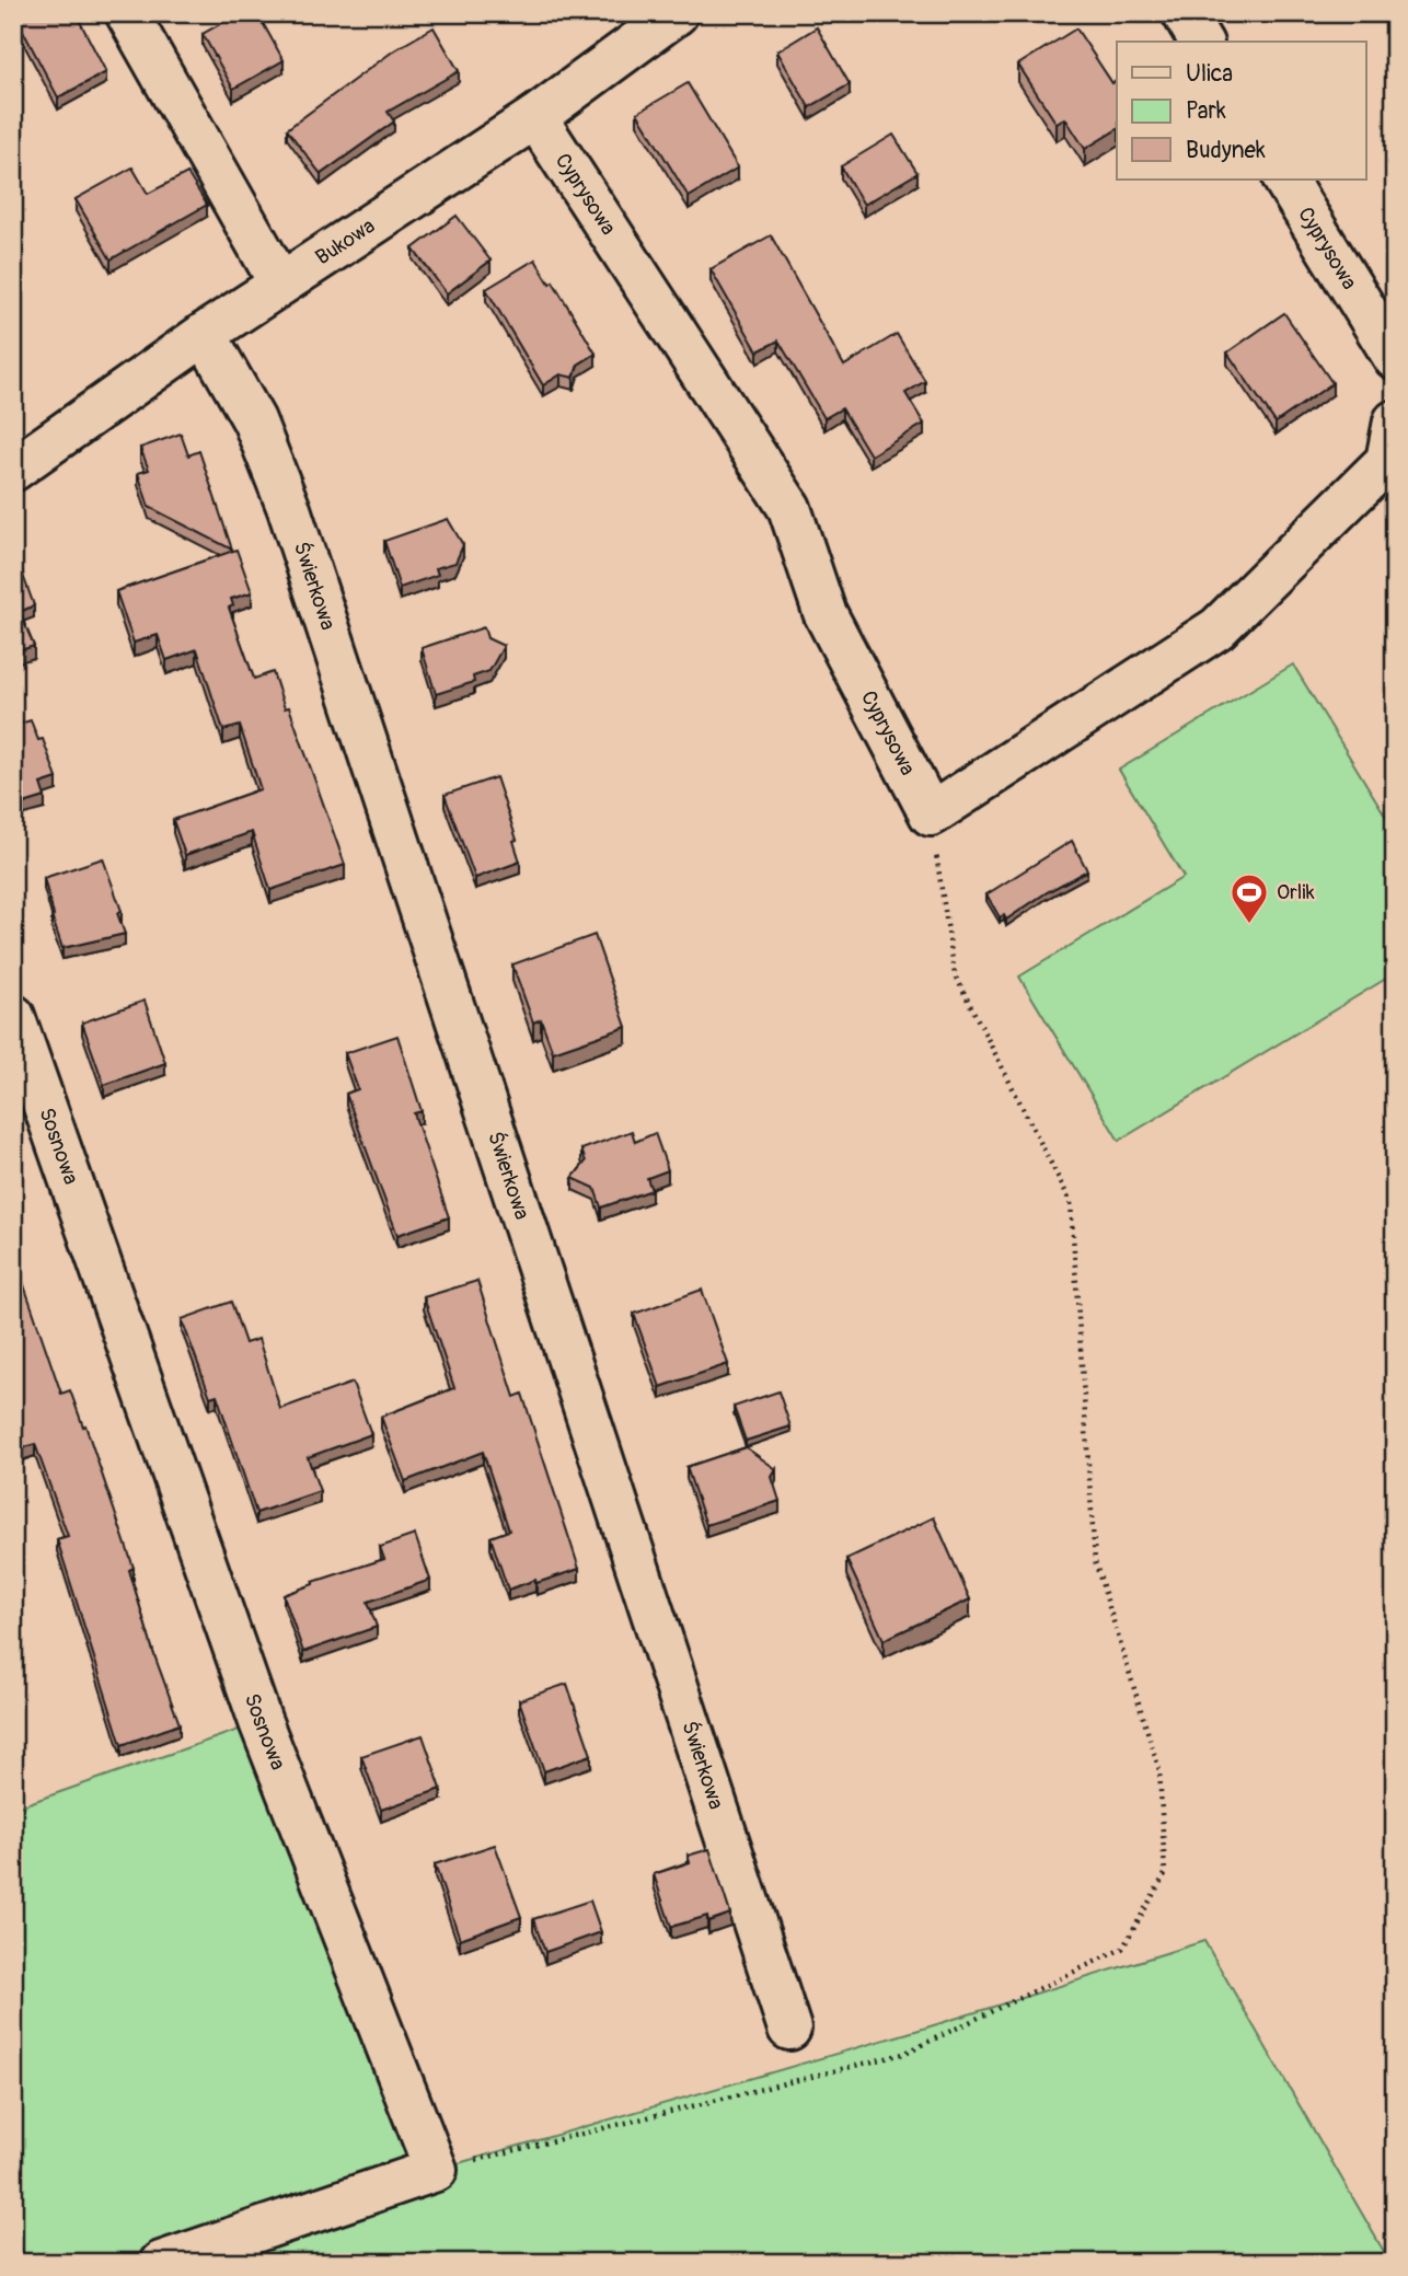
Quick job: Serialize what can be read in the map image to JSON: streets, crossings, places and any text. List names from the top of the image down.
{
  "streets": {
    "street": [
      "Cyprysowa",
      "Bukowa",
      "Świerkowa",
      "Sosnowa"
    ]
  },
  "crossings": [
    ["Cyprysowa", "Bukowa"],
    ["Bukowa", "Świerkowa"]
  ],
  "places": {
    "sports": ["Orlik"]
  },
  "legend": ["Ulica", "Park", "Budynek"]
}
